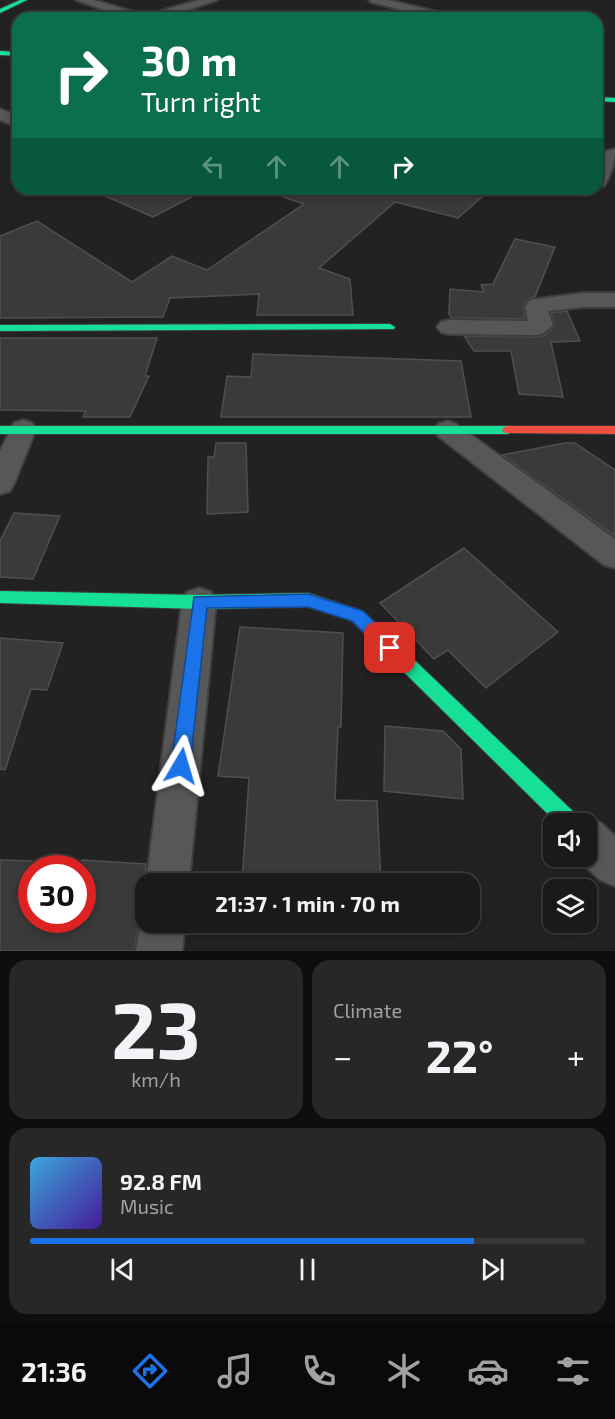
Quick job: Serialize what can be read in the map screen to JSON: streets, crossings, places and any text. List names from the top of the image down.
{
  "page": {
    "turn": ["30 m", "Turn right"],
    "limit": "30",
    "trip": "21:37 · 1 min · 70 m",
    "tile": [
      ["23", "km/h"],
      "Climate"
    ],
    "heat": ["−", "22°", "+"],
    "song": ["92.8 FM", "Music"],
    "tabs": "21:36"
  }
}
